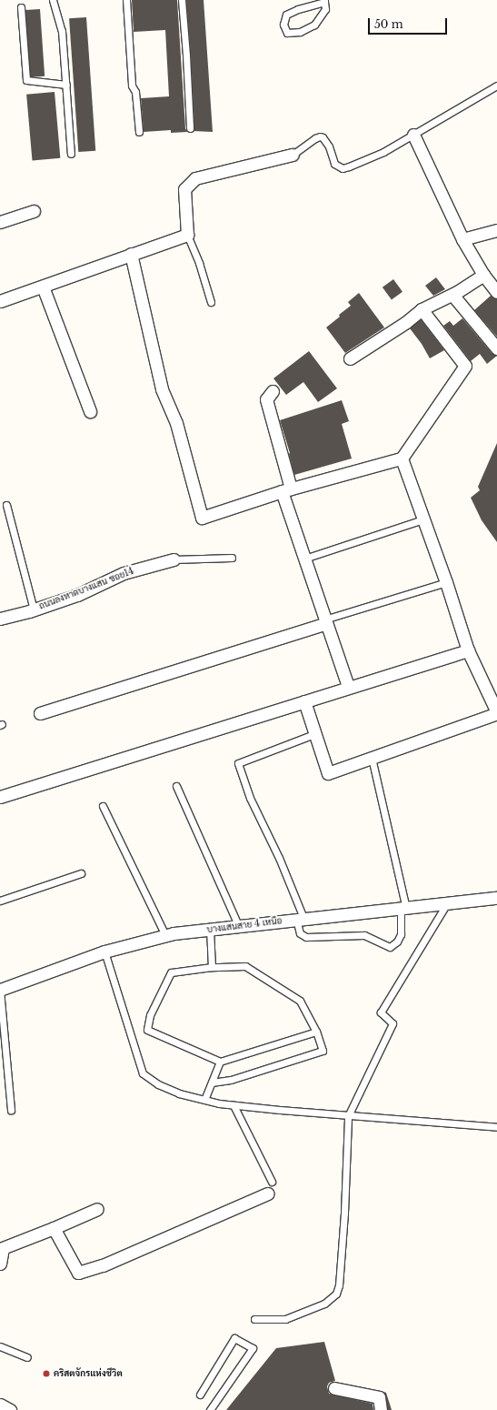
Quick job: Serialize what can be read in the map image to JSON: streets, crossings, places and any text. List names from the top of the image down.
{
  "streets": {
    "street": ["ถนนลงหาดบางแสน ซอย14", "บางแสนสาย 4 เหนือ"]
  },
  "places": ["คริสตจักรแห่งชีวิต"],
  "scale_bar": "50 m"
}
